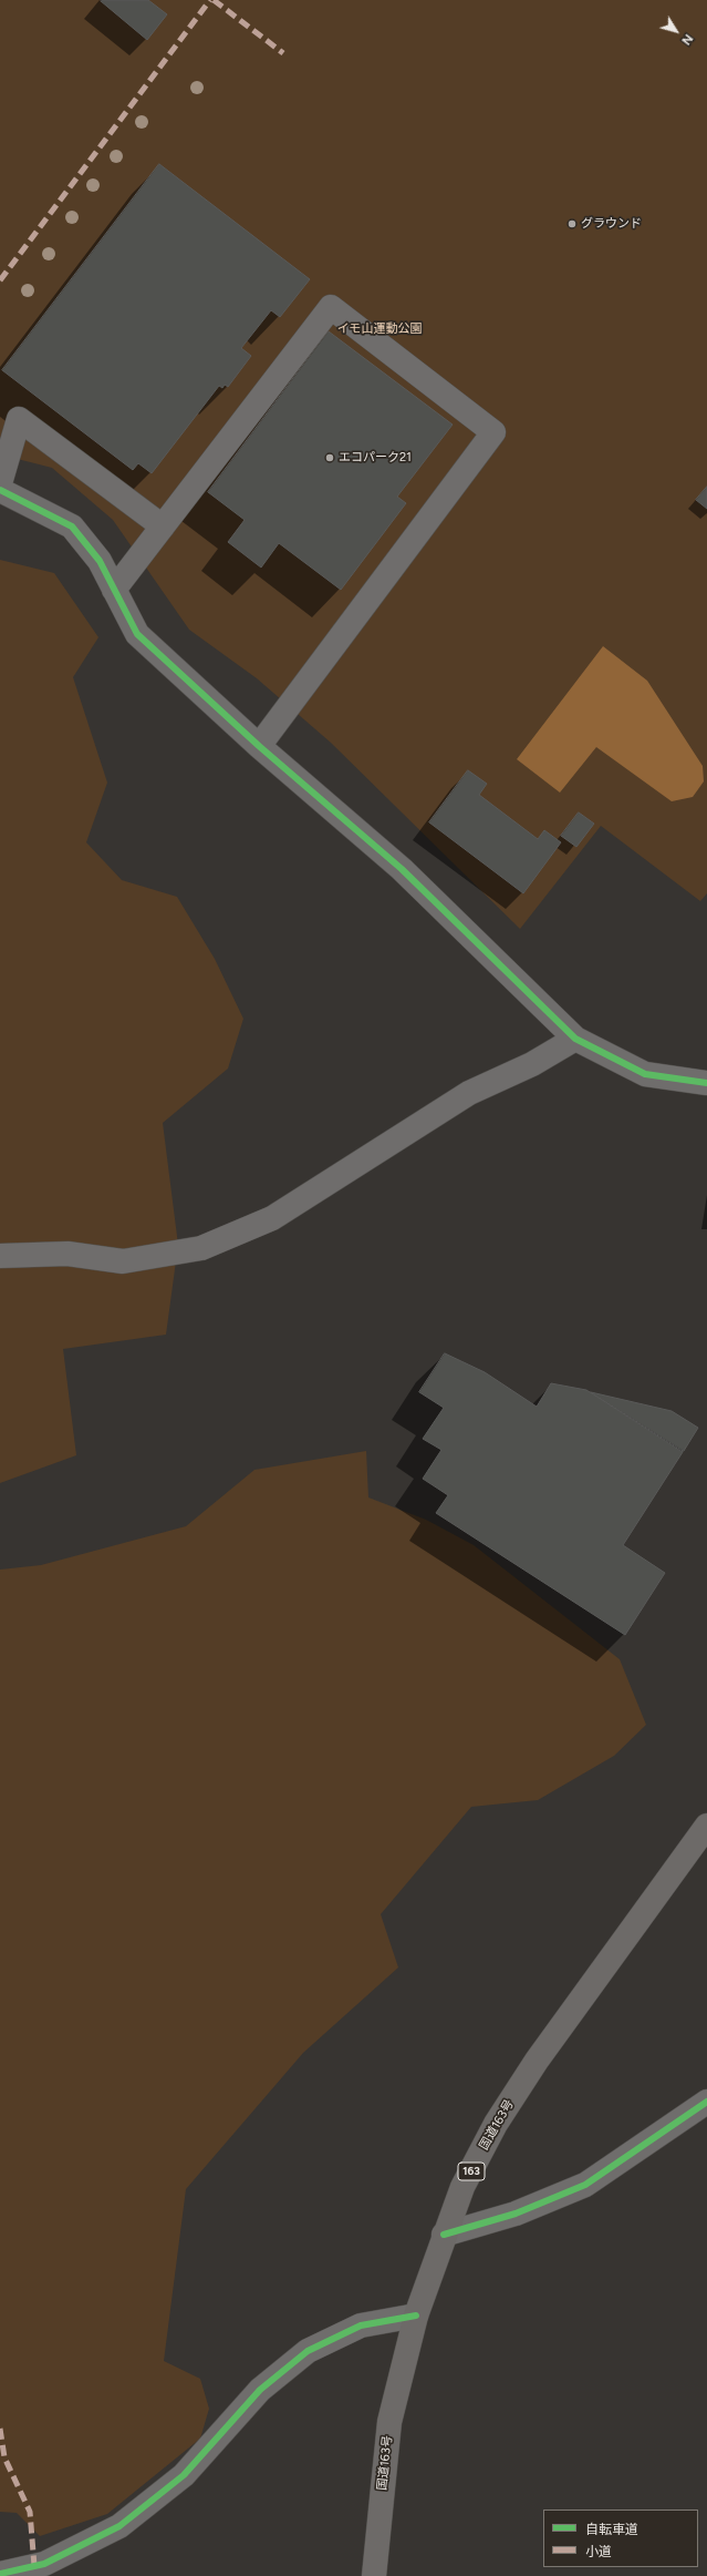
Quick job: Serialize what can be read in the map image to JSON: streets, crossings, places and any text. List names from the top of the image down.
{
  "streets": {
    "highway": ["国道163号", "163"]
  },
  "parks": ["イモ山運動公園"],
  "places": ["グラウンド", "エコパーク21"],
  "legend": ["自転車道", "小道"],
  "north": "bottom right"
}
